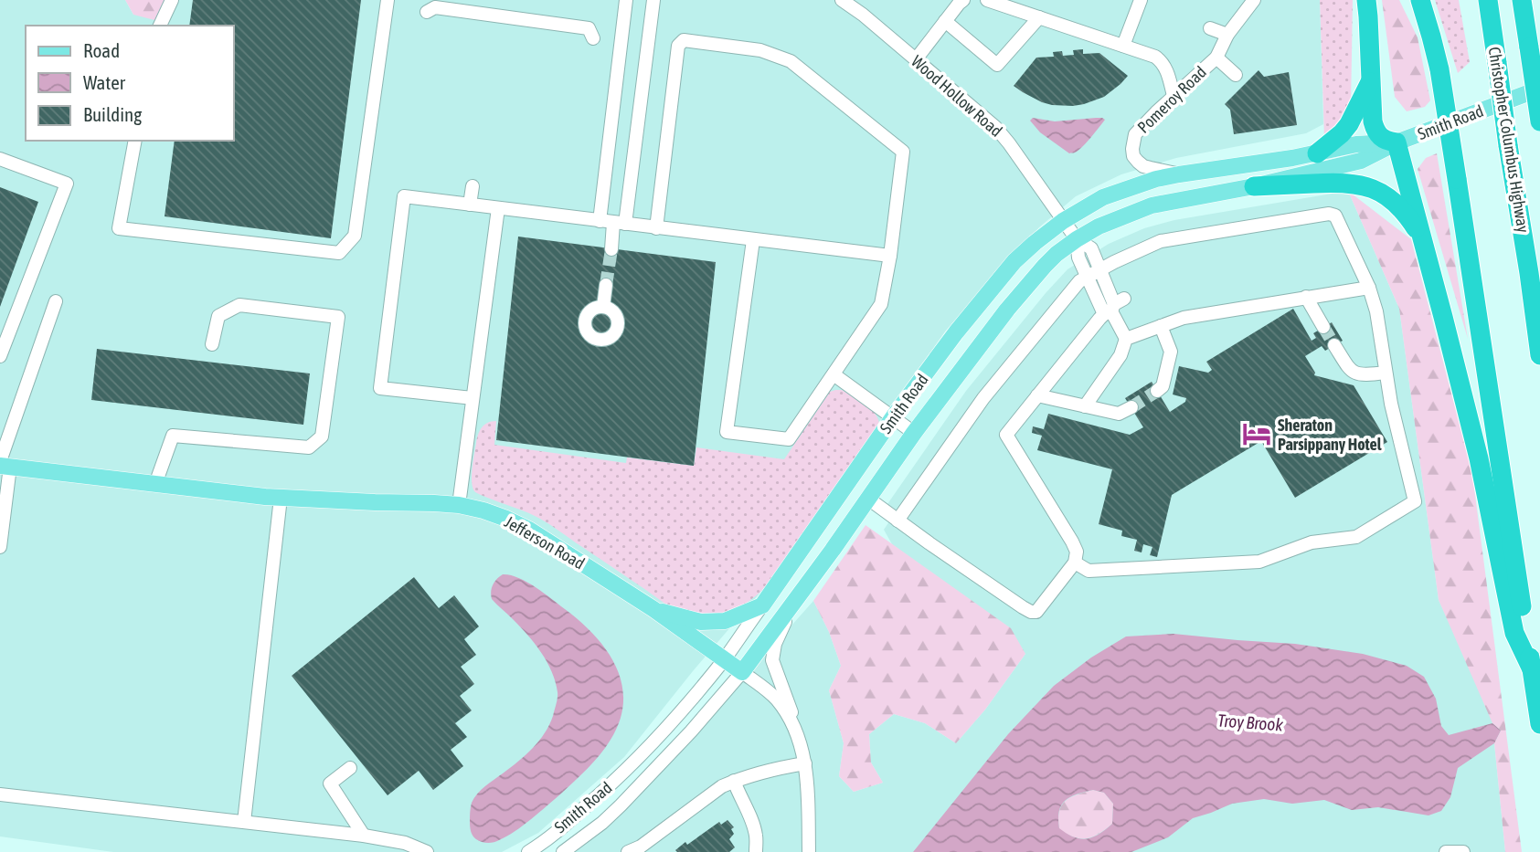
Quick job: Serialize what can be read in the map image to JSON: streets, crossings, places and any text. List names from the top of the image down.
{
  "streets": {
    "highway": ["Christopher Columbus Highway"],
    "main road": ["Smith Road", "Jefferson Road"],
    "street": ["Wood Hollow Road", "Pomeroy Road"]
  },
  "crossings": [
    ["Wood Hollow Road", "Smith Road"],
    ["Pomeroy Road", "Smith Road"],
    ["Smith Road", "Jefferson Road"]
  ],
  "water": ["Troy Brook"],
  "places": {
    "hotel": ["Sheraton Parsippany Hotel"]
  },
  "legend": ["Road", "Water", "Building"]
}
